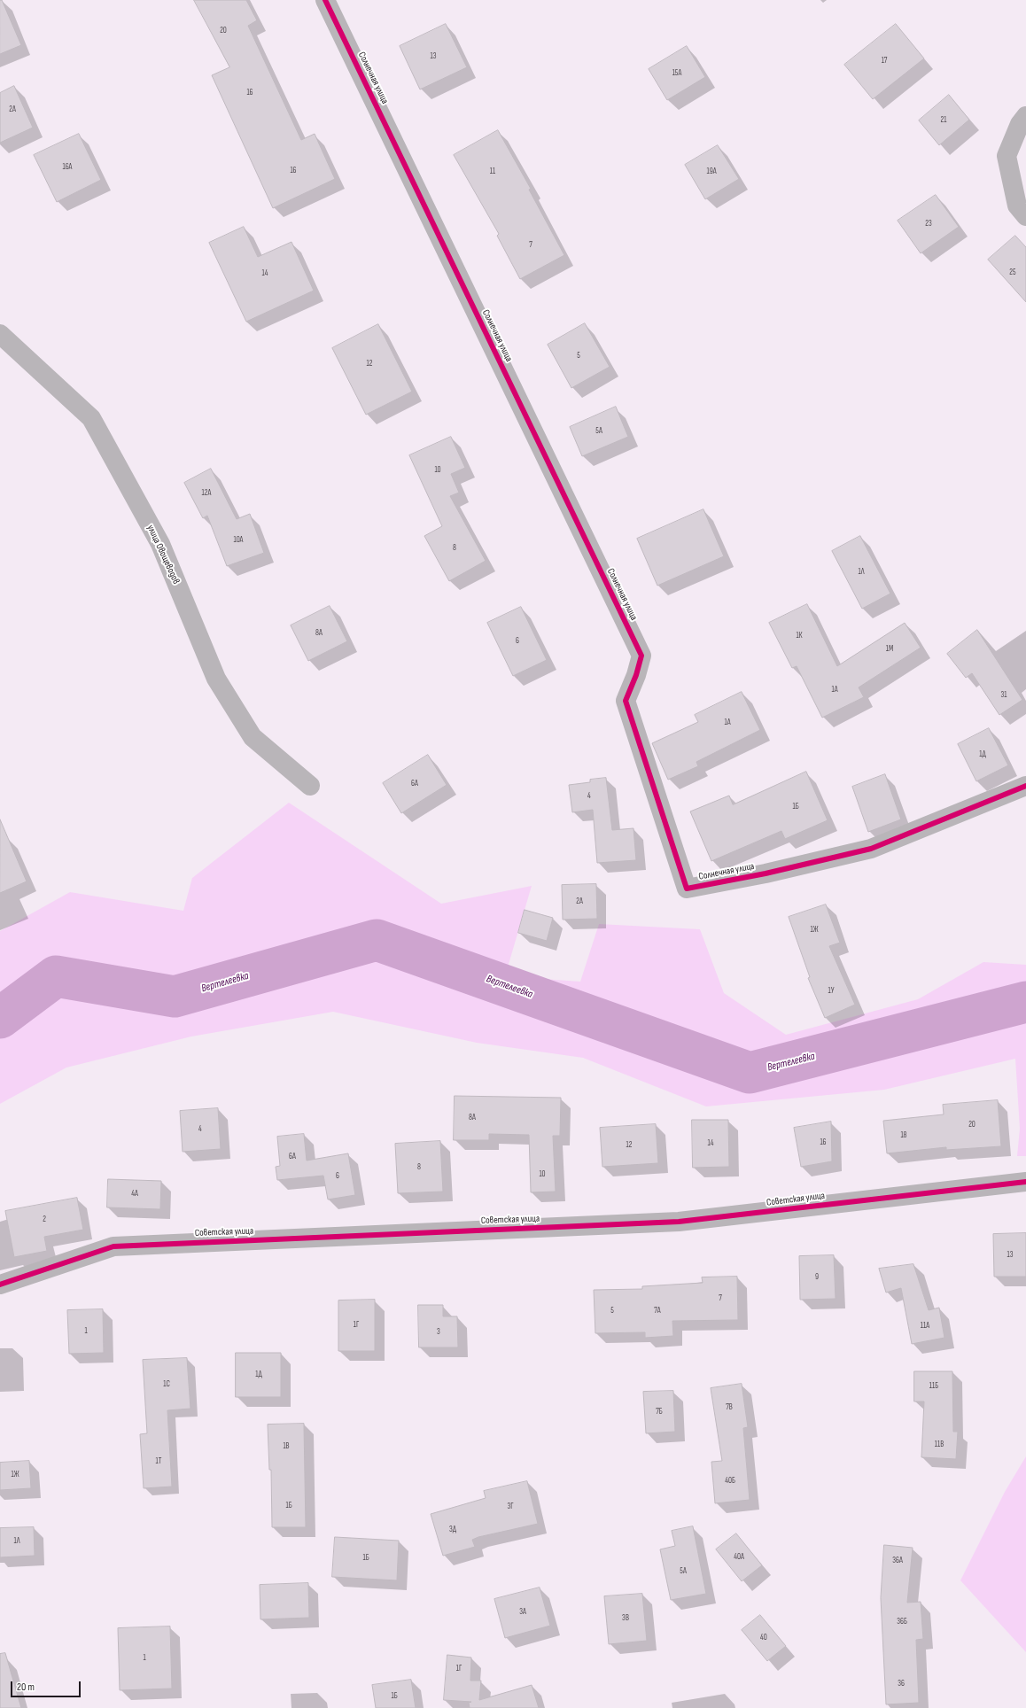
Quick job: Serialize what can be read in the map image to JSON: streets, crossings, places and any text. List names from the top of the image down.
{
  "streets": {
    "street": ["Солнечная улица", "улица Овощеводов", "Советская улица"]
  },
  "water": ["Вертелеевка"],
  "house_numbers": [
    "20",
    "13",
    "17",
    "15А",
    "16",
    "2А",
    "21",
    "16А",
    "16",
    "11",
    "19А",
    "23",
    "7",
    "25",
    "14",
    "5",
    "12",
    "5А",
    "10",
    "12А",
    "10А",
    "8",
    "1Л",
    "8А",
    "1К",
    "6",
    "1М",
    "1А",
    "31",
    "1А",
    "1Д",
    "6А",
    "4",
    "1Б",
    "2А",
    "1Ж",
    "1У",
    "8А",
    "20",
    "4",
    "18",
    "16",
    "14",
    "12",
    "6А",
    "8",
    "10",
    "6",
    "4А",
    "2",
    "13",
    "9",
    "7",
    "5",
    "7А",
    "1Г",
    "11А",
    "1",
    "3",
    "1Д",
    "1С",
    "11Б",
    "7В",
    "7Б",
    "11В",
    "1В",
    "1Т",
    "1Ж",
    "40Б",
    "1Б",
    "3Г",
    "3Д",
    "1Л",
    "40А",
    "1Б",
    "36А",
    "5А",
    "3А",
    "3В",
    "36Б",
    "40",
    "1",
    "1Г",
    "36",
    "1Б"
  ],
  "scale_bar": "20 m"
}
